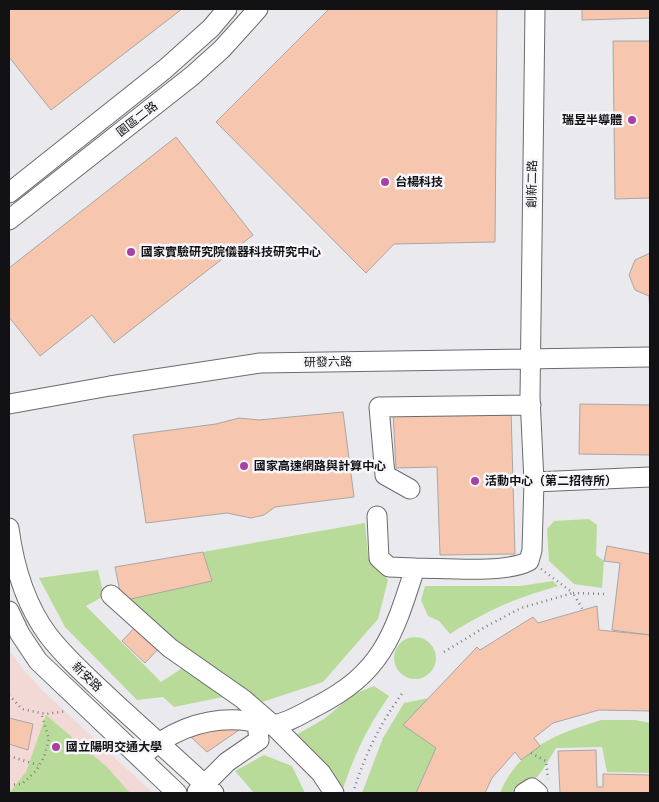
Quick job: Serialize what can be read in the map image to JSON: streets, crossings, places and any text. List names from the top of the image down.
{
  "streets": {
    "street": [
      "園區二路",
      "創新二路",
      "研發六路",
      "新安路"
    ]
  },
  "crossings": [
    ["創新二路", "研發六路"]
  ],
  "places": [
    "瑞昱半導體",
    "台楊科技",
    "國家實驗研究院儀器科技研究中心",
    "國家高速網路與計算中心",
    "活動中心（第二招待所）",
    "國立陽明交通大學"
  ]
}
